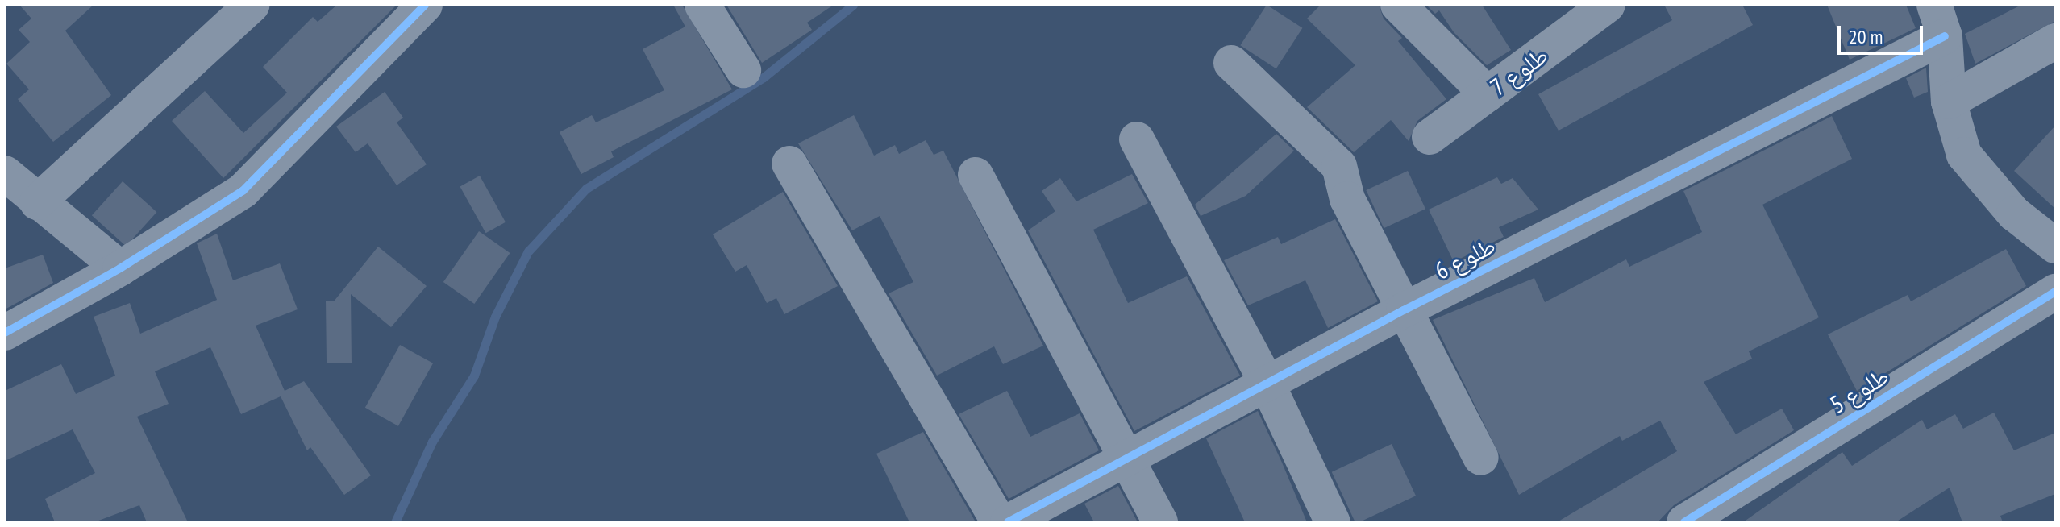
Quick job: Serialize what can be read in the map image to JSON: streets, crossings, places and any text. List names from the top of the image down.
{
  "streets": {
    "street": ["طلوع 7", "طلوع 6", "طلوع 5"]
  },
  "scale_bar": "20 m"
}
